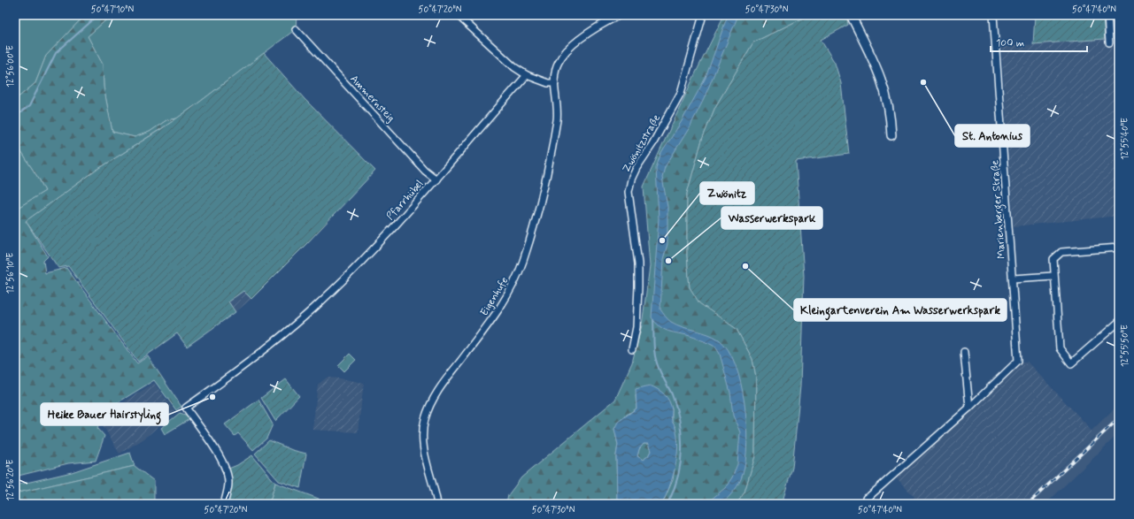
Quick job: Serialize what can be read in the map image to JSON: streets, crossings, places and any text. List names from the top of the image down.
{
  "streets": {
    "street": [
      "Ammernsteig",
      "Zwönitzstraße",
      "Pfarrhübel",
      "Marienberger Straße",
      "Eigenhufe"
    ]
  },
  "crossings": [
    ["Ammernsteig", "Pfarrhübel"]
  ],
  "places": [
    "St. Antonius",
    "Zwönitz",
    "Wasserwerkspark",
    "Kleingartenverein Am Wasserwerkspark",
    "Heike Bauer Hairstyling"
  ],
  "scale_bar": "100 m",
  "coordinates": [
    "50°47'10\"N",
    "50°47'20\"N",
    "50°47'30\"N",
    "50°47'40\"N",
    "12°56'00\"E",
    "12°55'40\"E",
    "12°56'10\"E",
    "12°55'50\"E",
    "12°56'20\"E"
  ]
}
